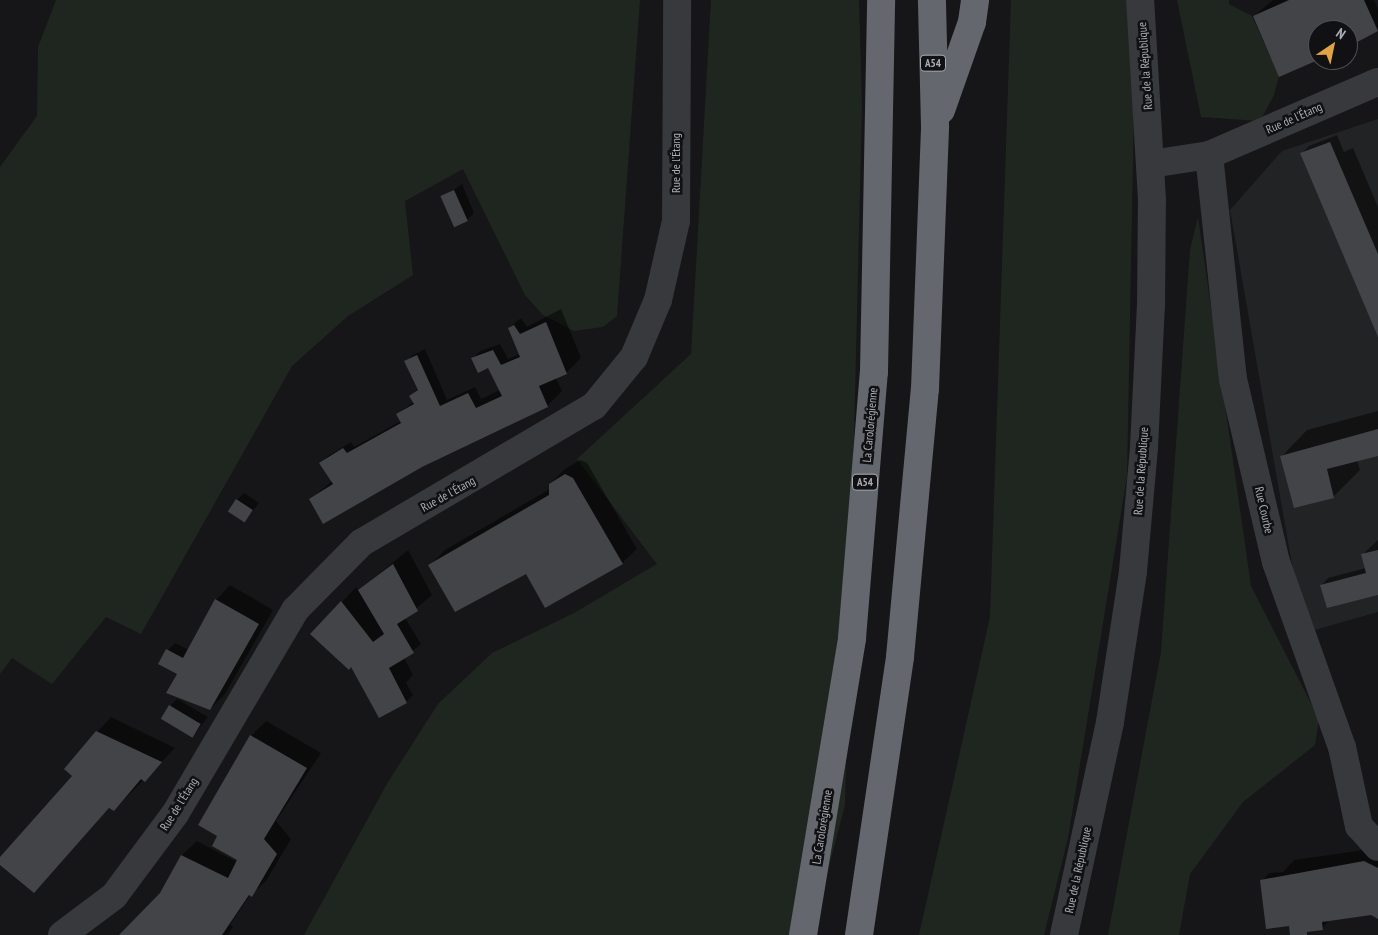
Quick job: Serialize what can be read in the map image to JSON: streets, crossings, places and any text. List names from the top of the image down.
{
  "streets": {
    "highway": ["A54", "La Carolorégienne"],
    "street": ["Rue de la République", "Rue de l'Étang", "Rue Courbe"]
  },
  "crossings": [
    ["Rue de la République", "Rue de l'Étang"],
    ["Rue de l'Étang", "Rue Courbe"]
  ],
  "north": "top right"
}
